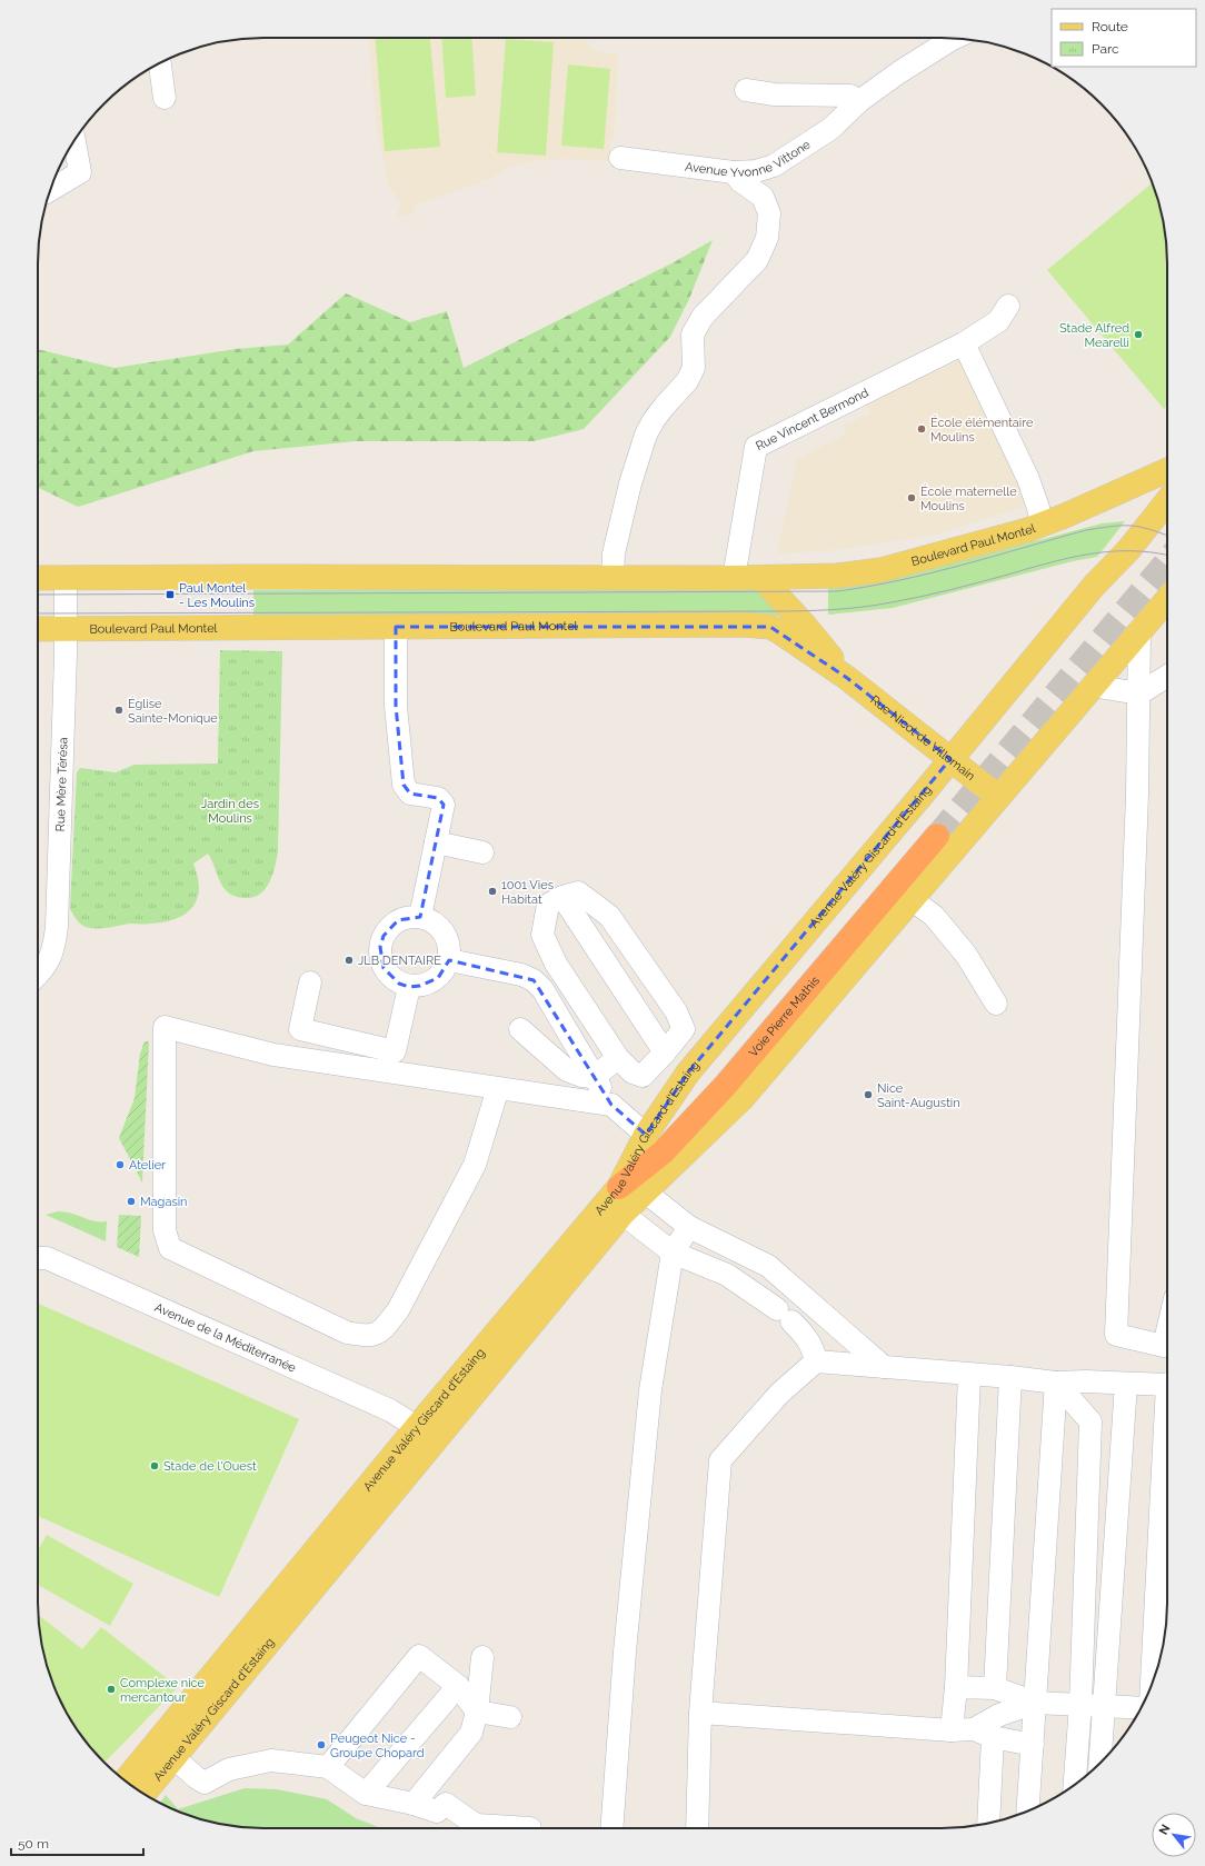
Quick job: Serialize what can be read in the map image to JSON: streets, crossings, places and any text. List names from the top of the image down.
{
  "streets": {
    "highway": ["Voie Pierre Mathis"],
    "main road": ["Boulevard Paul Montel", "Rue Nicot de Villemain", "Avenue Valéry Giscard d'Estaing"],
    "street": [
      "Avenue Yvonne Vittone",
      "Rue Vincent Bermond",
      "Rue Mère Térésa",
      "Avenue de la Méditerranée"
    ]
  },
  "crossings": [
    ["Rue Vincent Bermond", "Boulevard Paul Montel"],
    ["Boulevard Paul Montel", "Rue Nicot de Villemain"],
    ["Boulevard Paul Montel", "Rue Mère Térésa"],
    ["Rue Nicot de Villemain", "Avenue Valéry Giscard d'Estaing"],
    ["Avenue Valéry Giscard d'Estaing", "Voie Pierre Mathis"],
    ["Avenue Valéry Giscard d'Estaing", "Avenue de la Méditerranée"]
  ],
  "parks": ["Jardin des Moulins"],
  "places": {
    "other": [
      "Stade Alfred Mearelli",
      "École élémentaire Moulins",
      "École maternelle Moulins",
      "Église Sainte-Monique",
      "1001 Vies Habitat",
      "JLB DENTAIRE",
      "Nice Saint-Augustin",
      "Atelier",
      "Magasin",
      "Stade de l'Ouest",
      "Complexe nice mercantour",
      "Peugeot Nice - Groupe Chopard"
    ],
    "transit": ["Paul Montel - Les Moulins"]
  },
  "legend": ["Route", "Parc"],
  "scale_bar": "50 m",
  "north": "top left"
}
